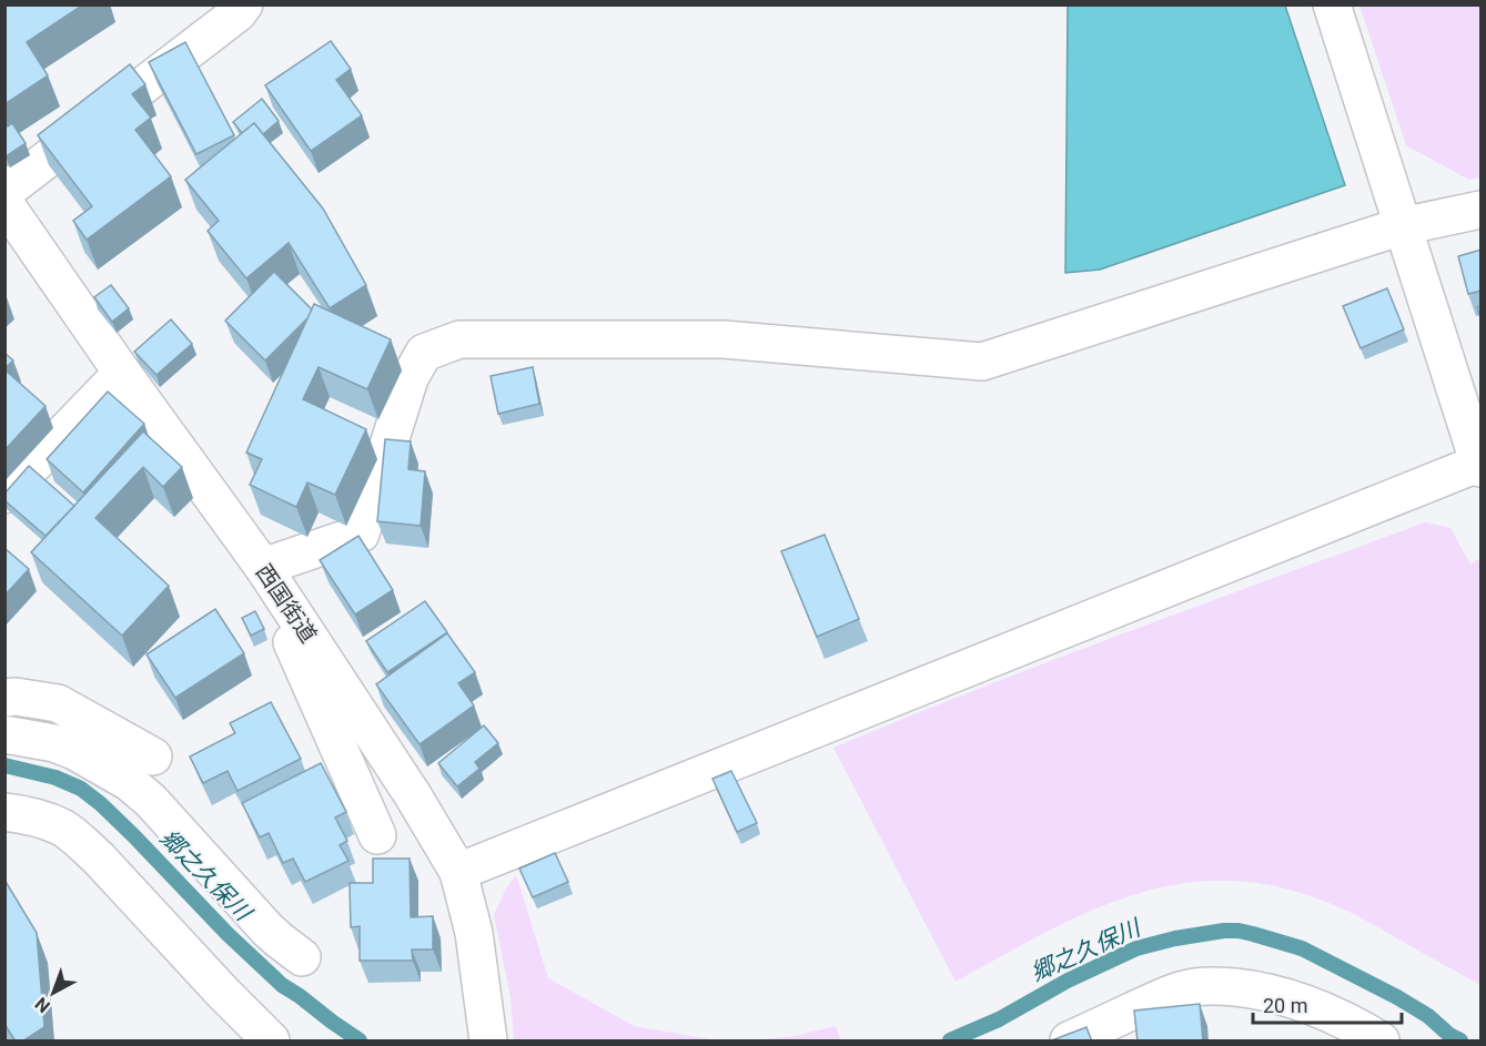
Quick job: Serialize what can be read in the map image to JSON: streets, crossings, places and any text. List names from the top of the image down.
{
  "streets": {
    "street": ["西国街道"]
  },
  "water": ["郷之久保川"],
  "scale_bar": "20 m",
  "north": "bottom left"
}
